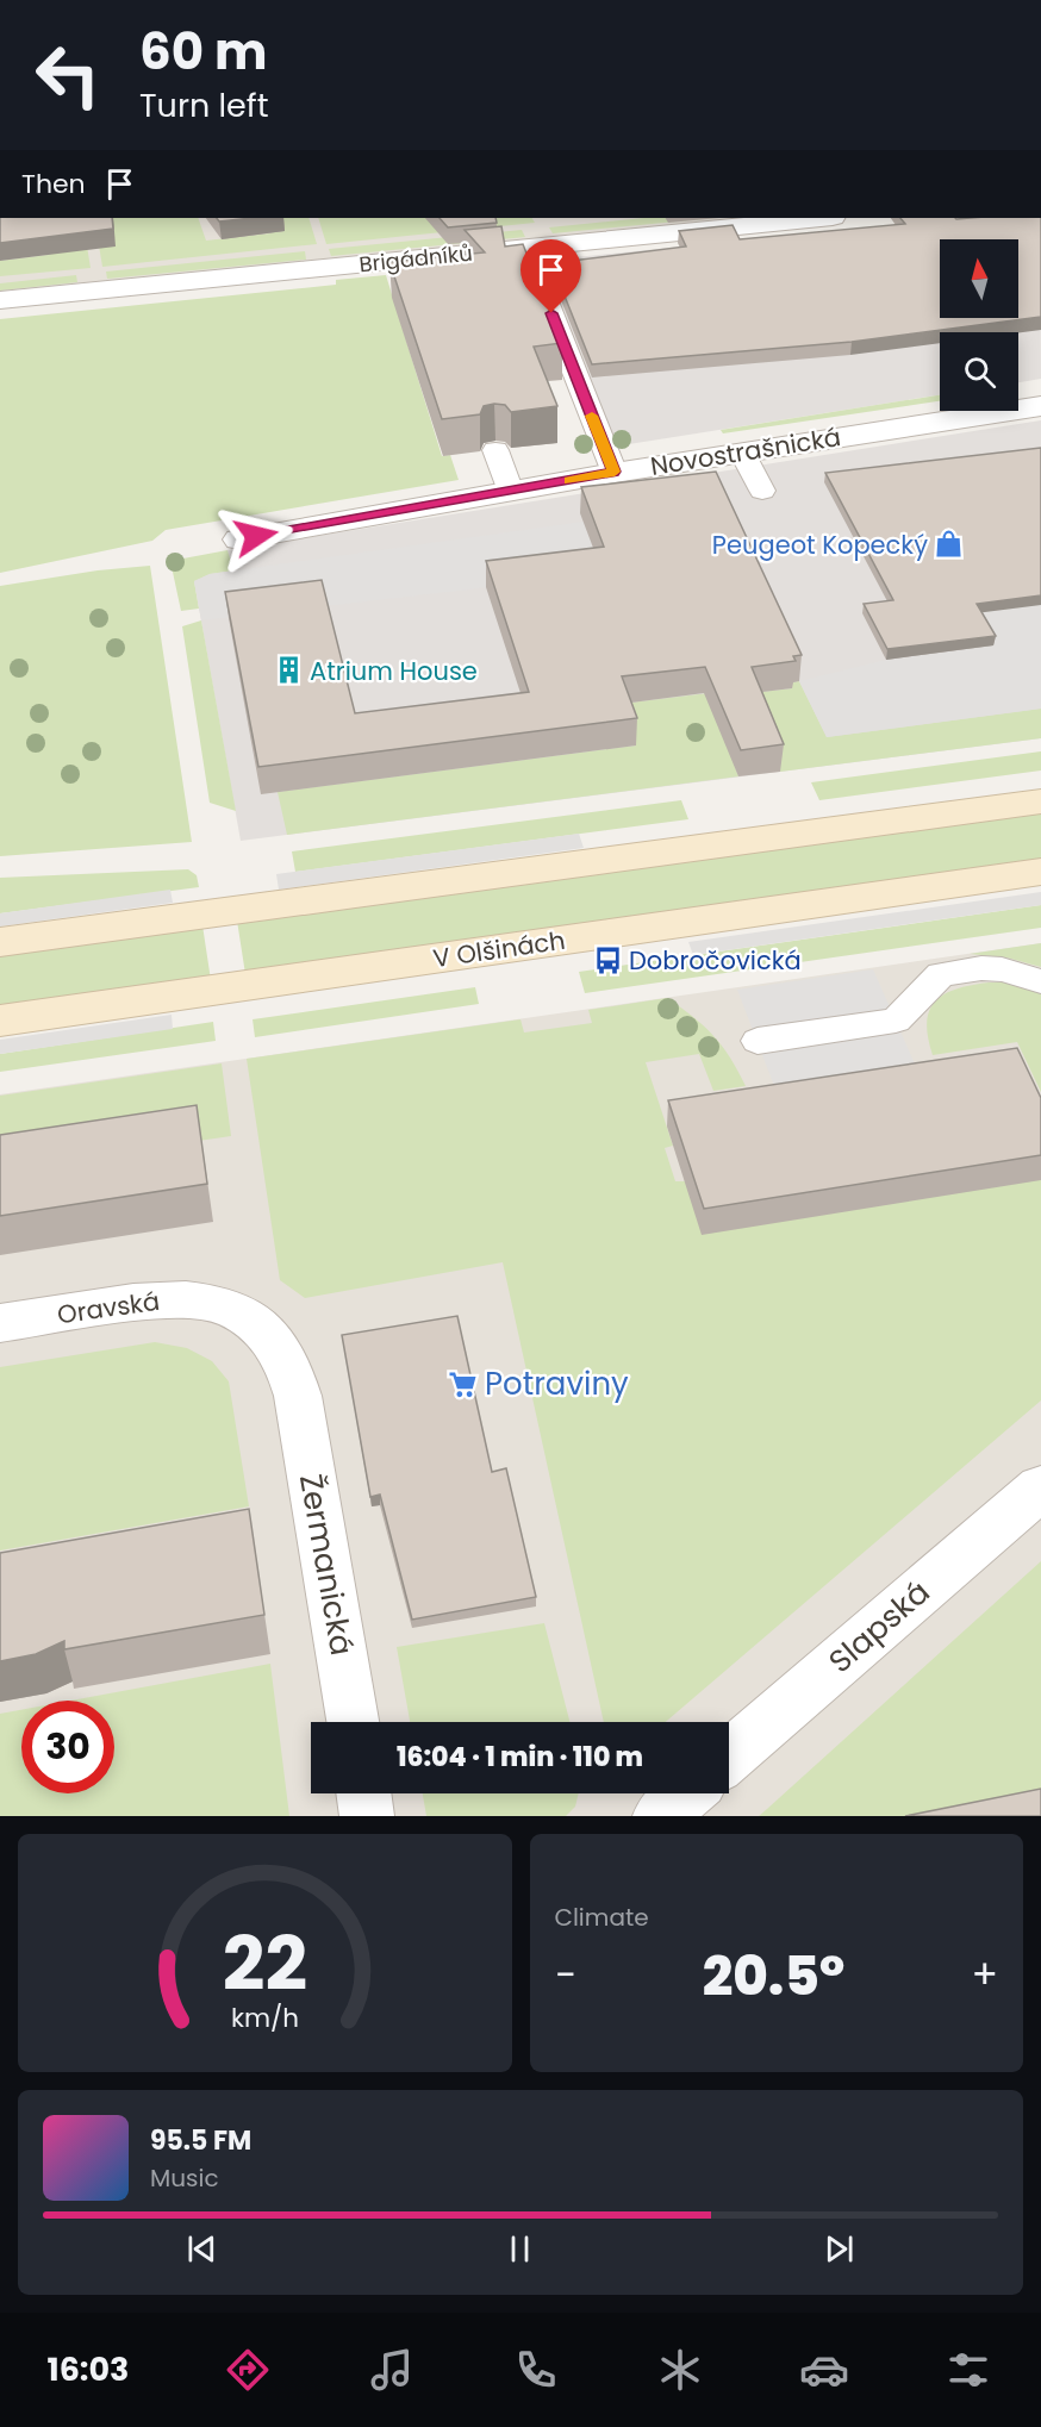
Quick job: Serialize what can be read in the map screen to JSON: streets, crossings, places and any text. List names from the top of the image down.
{
  "streets": {
    "main road": ["V Olšinách"],
    "street": [
      "Brigádníků",
      "Novostrašnická",
      "Oravská",
      "Žermanická",
      "Slapská"
    ]
  },
  "crossings": [
    ["Oravská", "Žermanická"]
  ],
  "places": {
    "shop": ["Peugeot Kopecký"],
    "building": ["Atrium House"],
    "bus stop": ["Dobročovická"],
    "supermarket": ["Potraviny"]
  },
  "north": "top",
  "page": {
    "turn": ["60 m", "Turn left"],
    "then": "Then",
    "limit": "30",
    "trip": "16:04 · 1 min · 110 m",
    "tile": "Climate",
    "heat": ["−", "20.5°", "+"],
    "song": ["95.5 FM", "Music"],
    "tabs": "16:03",
    "gauge": ["22", "km/h"]
  }
}
